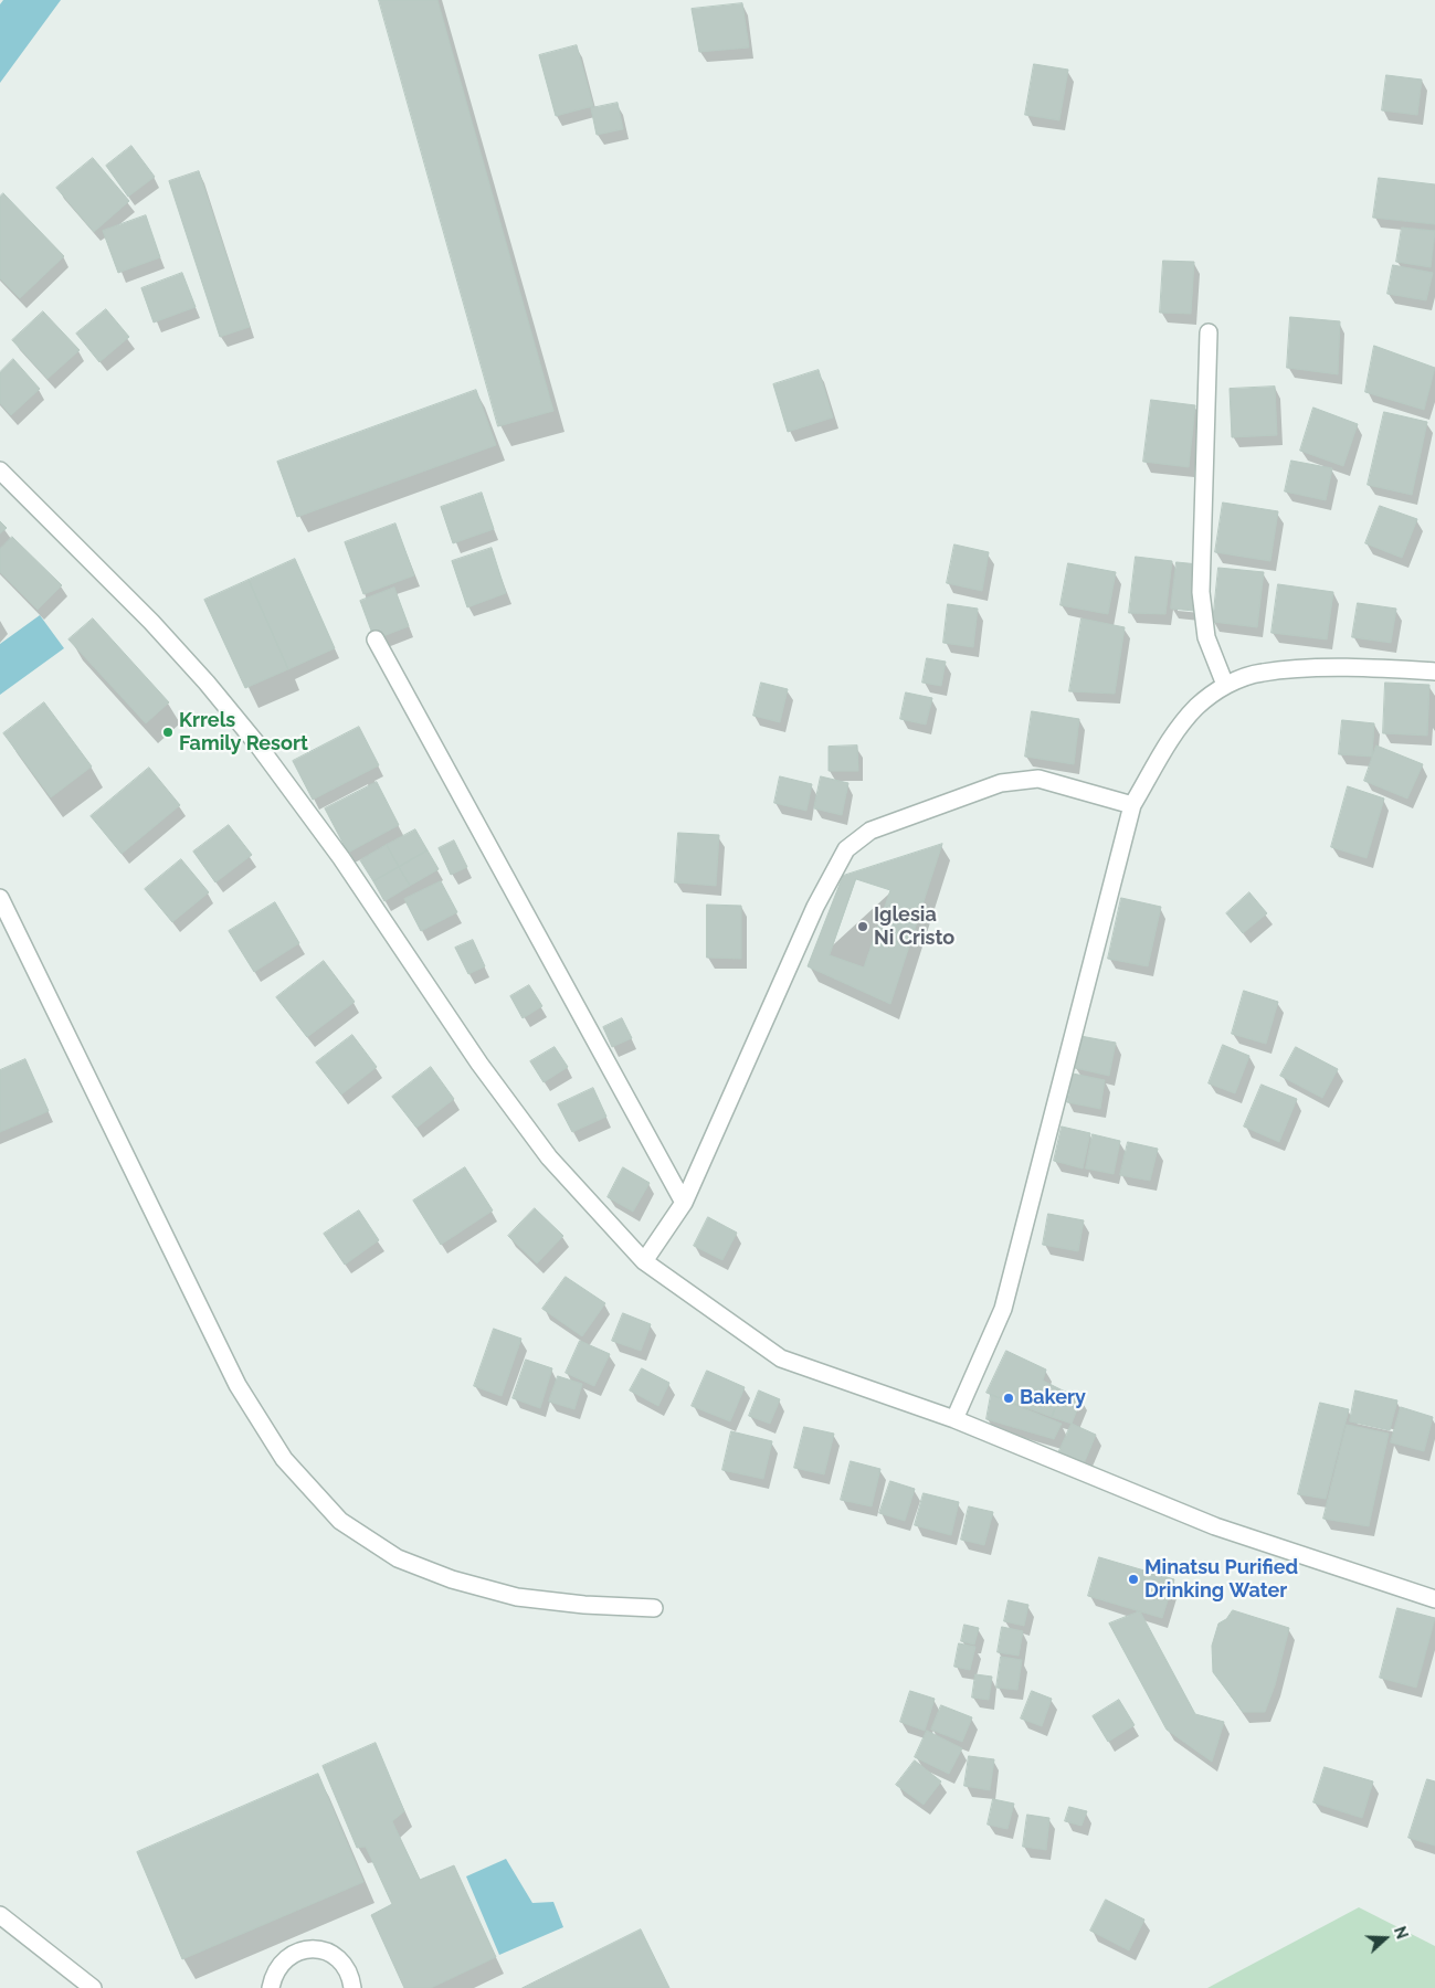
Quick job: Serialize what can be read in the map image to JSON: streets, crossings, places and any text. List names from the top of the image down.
{
  "places": [
    "Krrels Family Resort",
    "Iglesia Ni Cristo",
    "Bakery",
    "Minatsu Purified Drinking Water"
  ],
  "north": "right"
}
